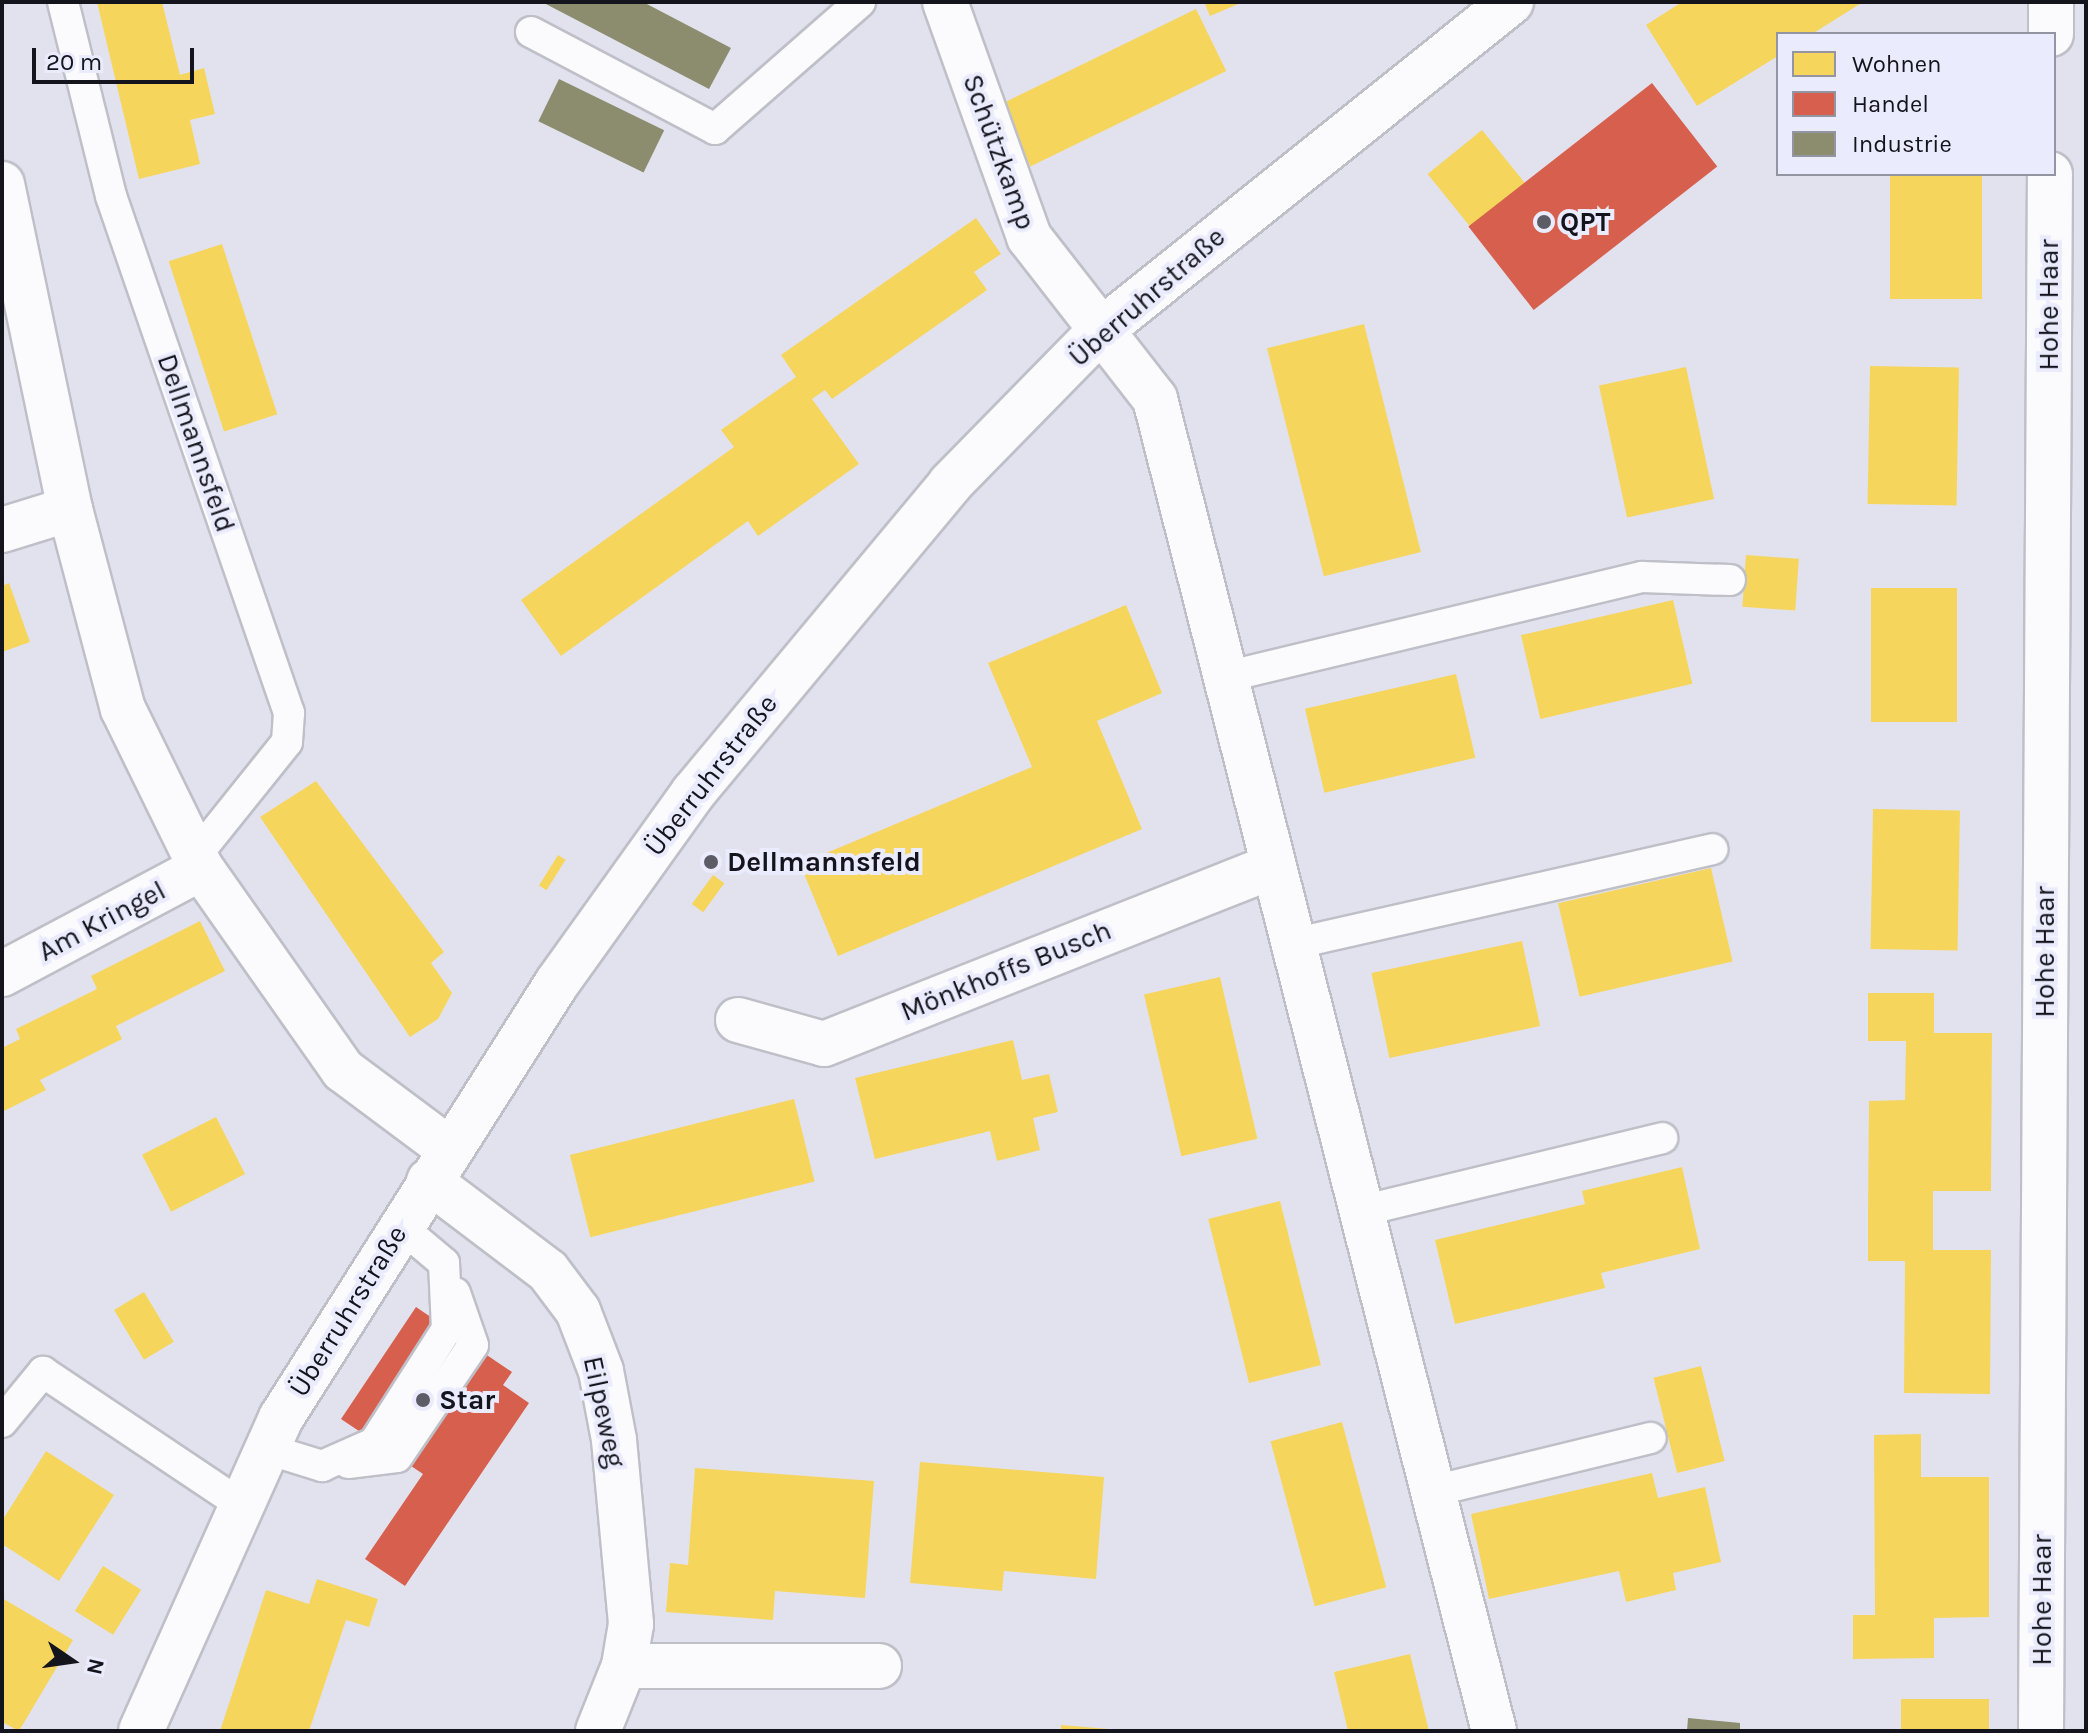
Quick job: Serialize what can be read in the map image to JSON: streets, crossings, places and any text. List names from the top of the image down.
{
  "streets": {
    "street": [
      "Schützkamp",
      "Überruhrstraße",
      "Hohe Haar",
      "Am Kringel",
      "Mönkhoffs Busch",
      "Eilpeweg"
    ],
    "lane": ["Dellmannsfeld"]
  },
  "crossings": [
    ["Schützkamp", "Überruhrstraße"],
    ["Überruhrstraße", "Eilpeweg"],
    ["Dellmannsfeld", "Am Kringel"]
  ],
  "places": ["QPT", "Dellmannsfeld", "Star"],
  "legend": ["Wohnen", "Handel", "Industrie"],
  "scale_bar": "20 m",
  "north": "right"
}
